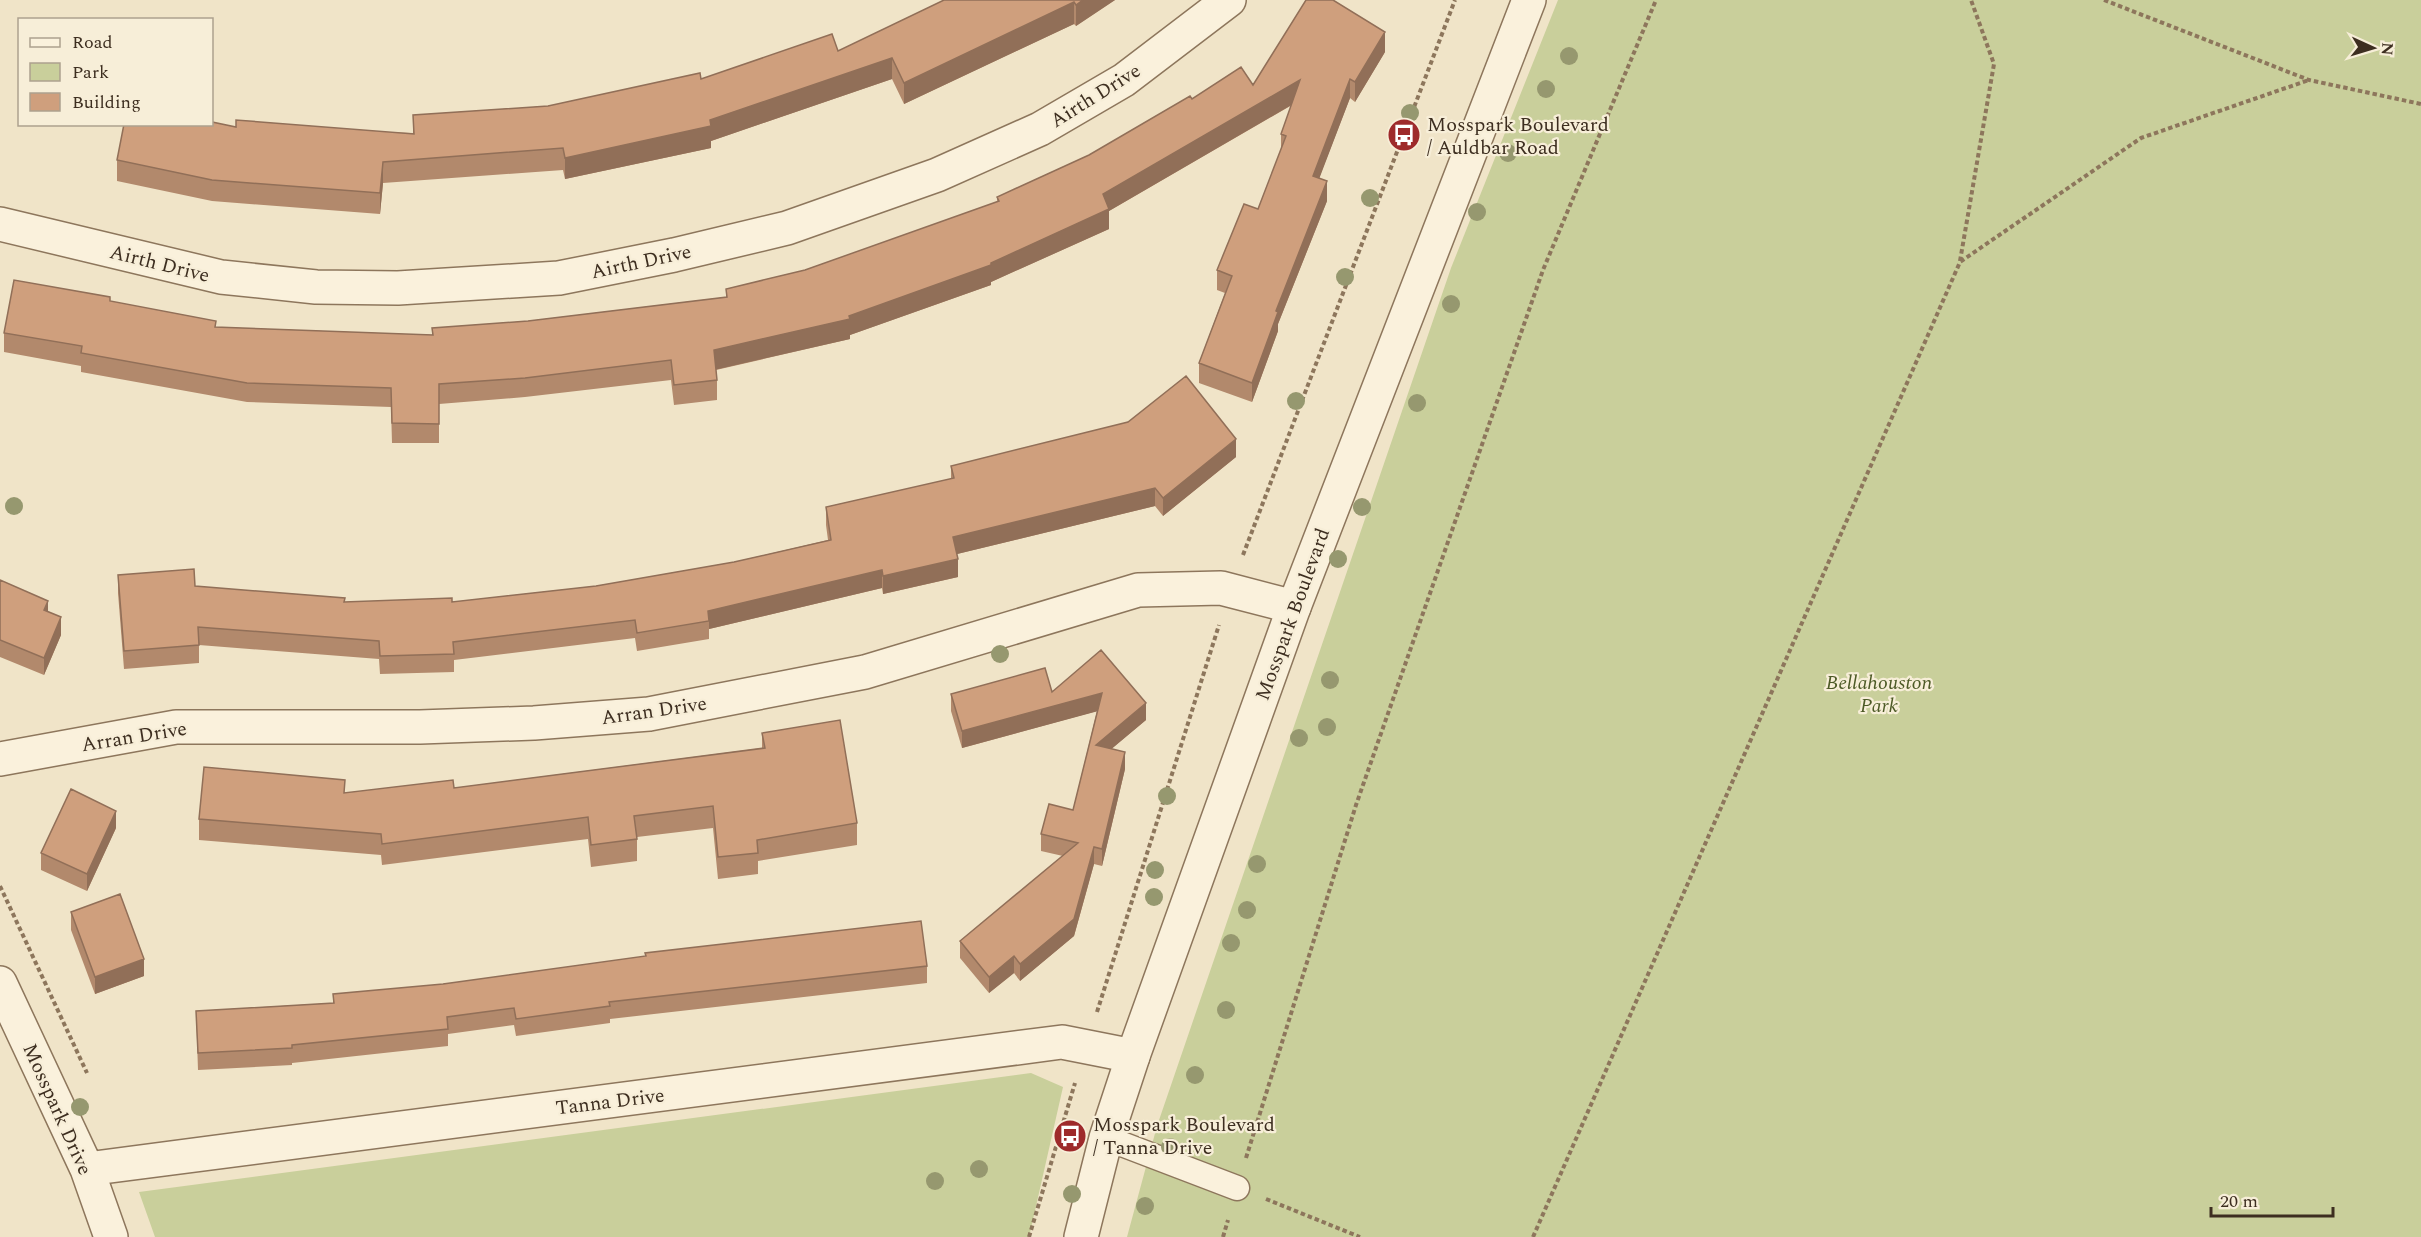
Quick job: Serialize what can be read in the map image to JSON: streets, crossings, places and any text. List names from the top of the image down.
{
  "streets": {
    "street": [
      "Airth Drive",
      "Mosspark Boulevard",
      "Arran Drive",
      "Tanna Drive",
      "Mosspark Drive"
    ]
  },
  "crossings": [
    ["Mosspark Boulevard", "Arran Drive"],
    ["Mosspark Boulevard", "Tanna Drive"],
    ["Tanna Drive", "Mosspark Drive"]
  ],
  "parks": ["Bellahouston Park"],
  "places": {
    "bus stop": ["Mosspark Boulevard / Auldbar Road", "Mosspark Boulevard / Tanna Drive"]
  },
  "legend": ["Road", "Park", "Building"],
  "scale_bar": "20 m",
  "north": "right"
}
